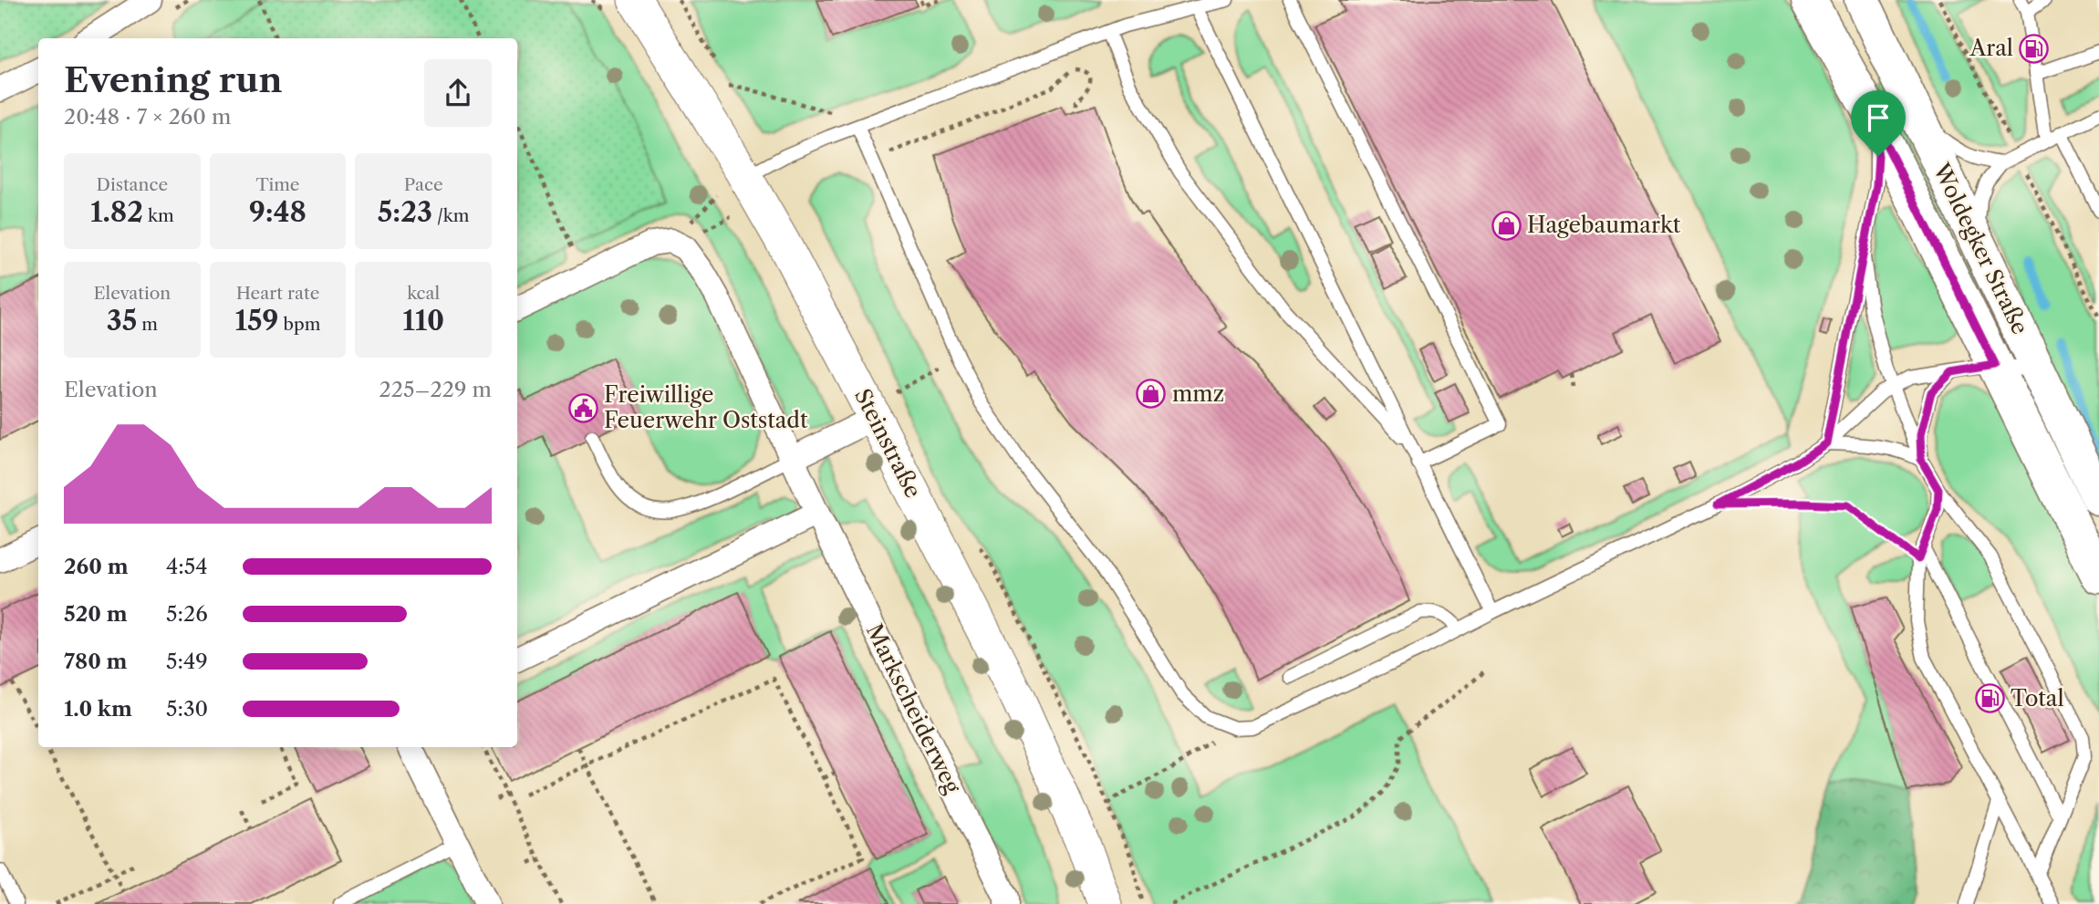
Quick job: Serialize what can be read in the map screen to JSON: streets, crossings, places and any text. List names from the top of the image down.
{
  "streets": {
    "main road": ["Woldegker Straße"],
    "street": ["Steinstraße", "Markscheiderweg"]
  },
  "places": {
    "fuel station": ["Aral", "Total"],
    "shop": ["Hagebaumarkt", "mmz"],
    "public building": ["Freiwillige Feuerwehr Oststadt"]
  },
  "page": {
    "heading": ["Evening run", "20:48 · 7 × 260 m"],
    "stats": [
      ["Distance", "1.82 km"],
      ["Time", "9:48"],
      ["Pace", "5:23 /km"],
      ["Elevation", "35 m"],
      ["Heart rate", "159 bpm"],
      ["kcal", "110"]
    ],
    "chart": ["Elevation", "225–229 m"],
    "list": [
      {
        "name": "260 m",
        "note": "4:54"
      },
      {
        "name": "520 m",
        "note": "5:26"
      },
      {
        "name": "780 m",
        "note": "5:49"
      },
      {
        "name": "1.0 km",
        "note": "5:30"
      }
    ]
  }
}
